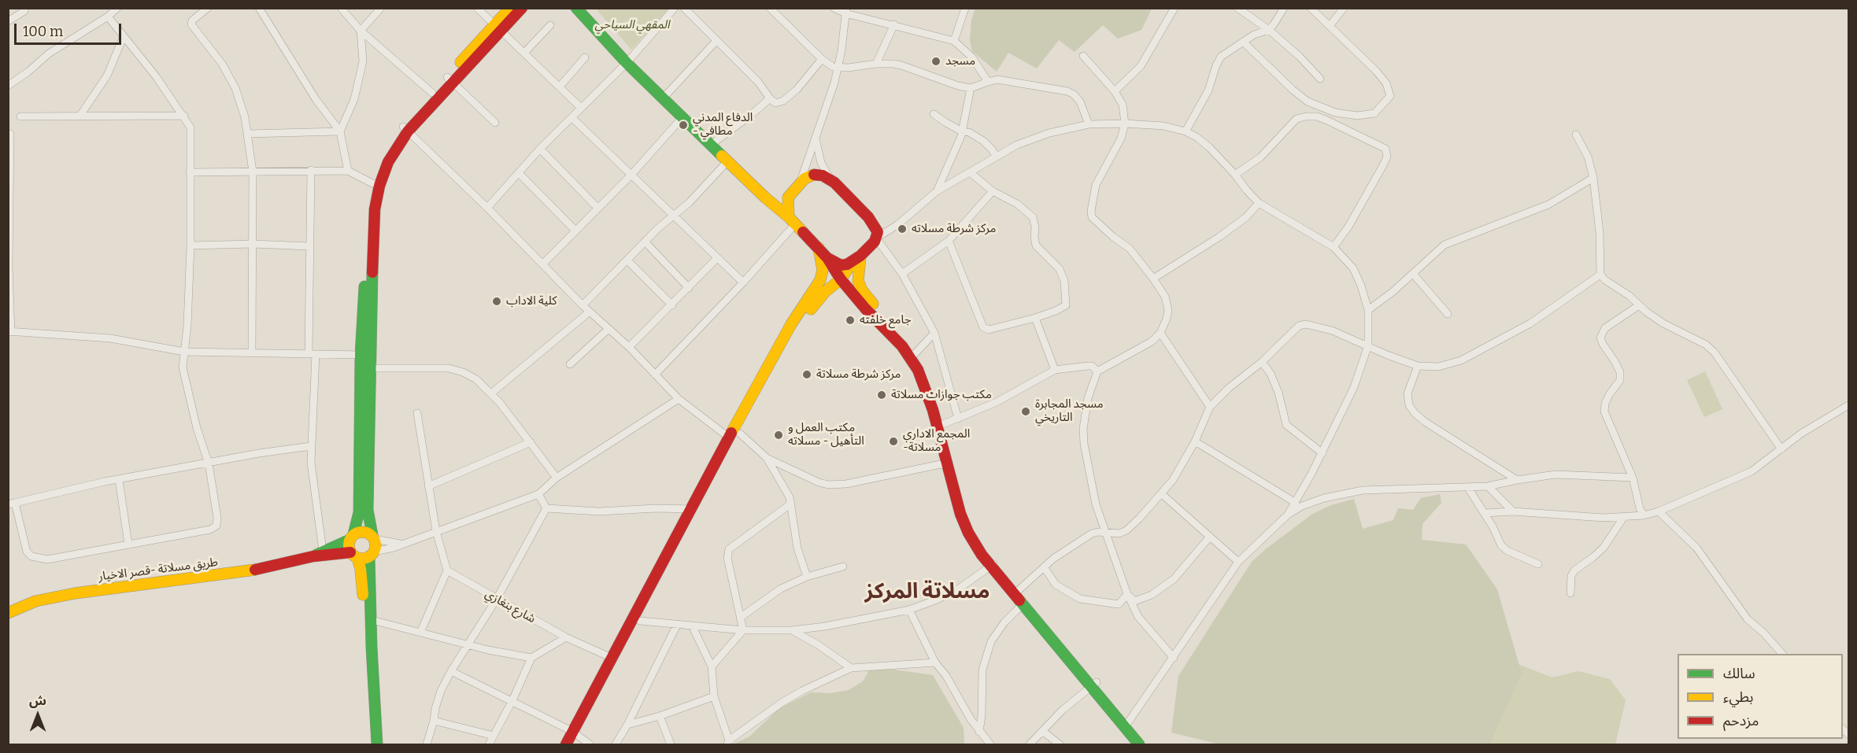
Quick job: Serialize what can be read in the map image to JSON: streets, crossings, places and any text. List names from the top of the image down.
{
  "streets": {
    "main road": ["طريق مسلاتة -قصر الاخيار"],
    "street": ["شارع بنغازي"]
  },
  "districts": ["مسلاتة المركز"],
  "parks": ["المقهي السياحي"],
  "places": [
    "مسجد",
    "الدفاع المدني - مطافي",
    "مركز شرطة مسلاته",
    "كلية الاداب",
    "جامع خلفته",
    "مركز شرطة مسلاتة",
    "مكتب جوازات مسلاتة",
    "مسجد المجابرة التاريخي",
    "مكتب العمل و التأهيل - مسلاته",
    "المجمع الاداري -مسلاتة"
  ],
  "legend": ["سالك", "بطيء", "مزدحم"],
  "scale_bar": "100 m",
  "north": "top"
}
